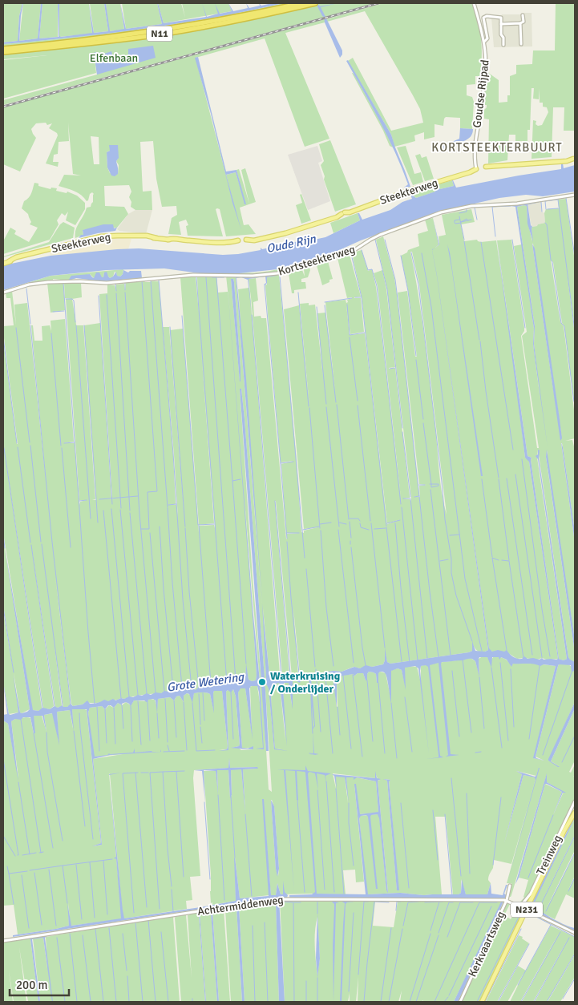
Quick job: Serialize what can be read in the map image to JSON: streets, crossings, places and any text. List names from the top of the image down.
{
  "streets": {
    "highway": ["N11"],
    "main road": ["Steekterweg", "N231"],
    "street": [
      "Goudse Rijpad",
      "Kortsteekterweg",
      "Treinweg",
      "Achtermiddenweg",
      "Kerkvaartsweg"
    ]
  },
  "crossings": [
    ["Goudse Rijpad", "Steekterweg"],
    ["Treinweg", "Achtermiddenweg"],
    ["Achtermiddenweg", "N231"],
    ["Achtermiddenweg", "Kerkvaartsweg"]
  ],
  "districts": ["KORTSTEEKTERBUURT"],
  "water": ["Oude Rijn", "Grote Wetering"],
  "parks": ["Elfenbaan"],
  "places": ["Waterkruising / Onderlijder"],
  "scale_bar": "200 m"
}
